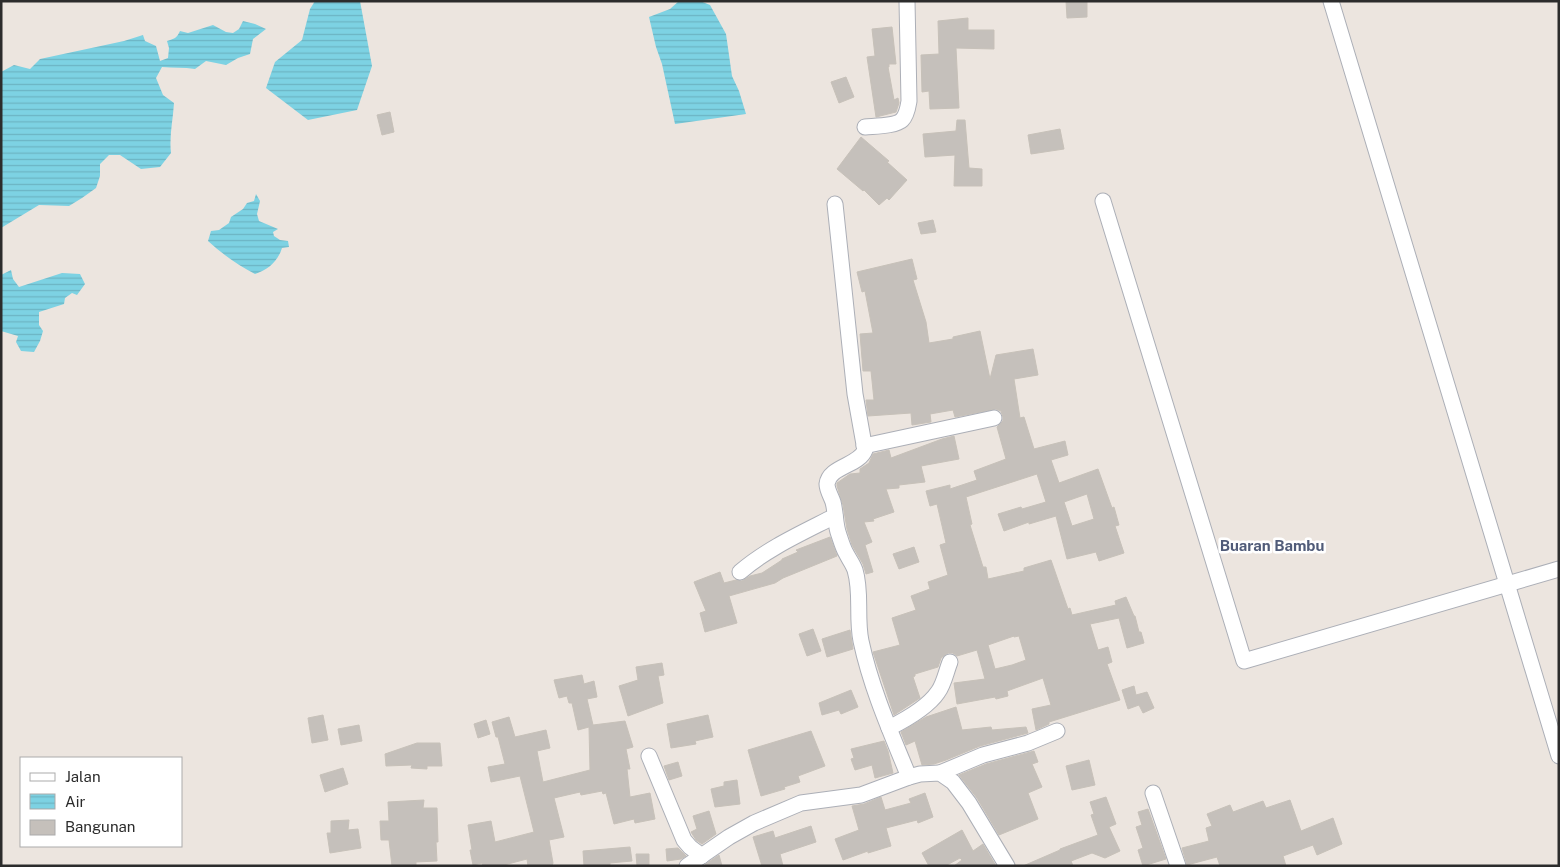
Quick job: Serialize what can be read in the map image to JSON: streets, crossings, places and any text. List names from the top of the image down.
{
  "districts": ["Buaran Bambu"],
  "legend": ["Jalan", "Air", "Bangunan"]
}
